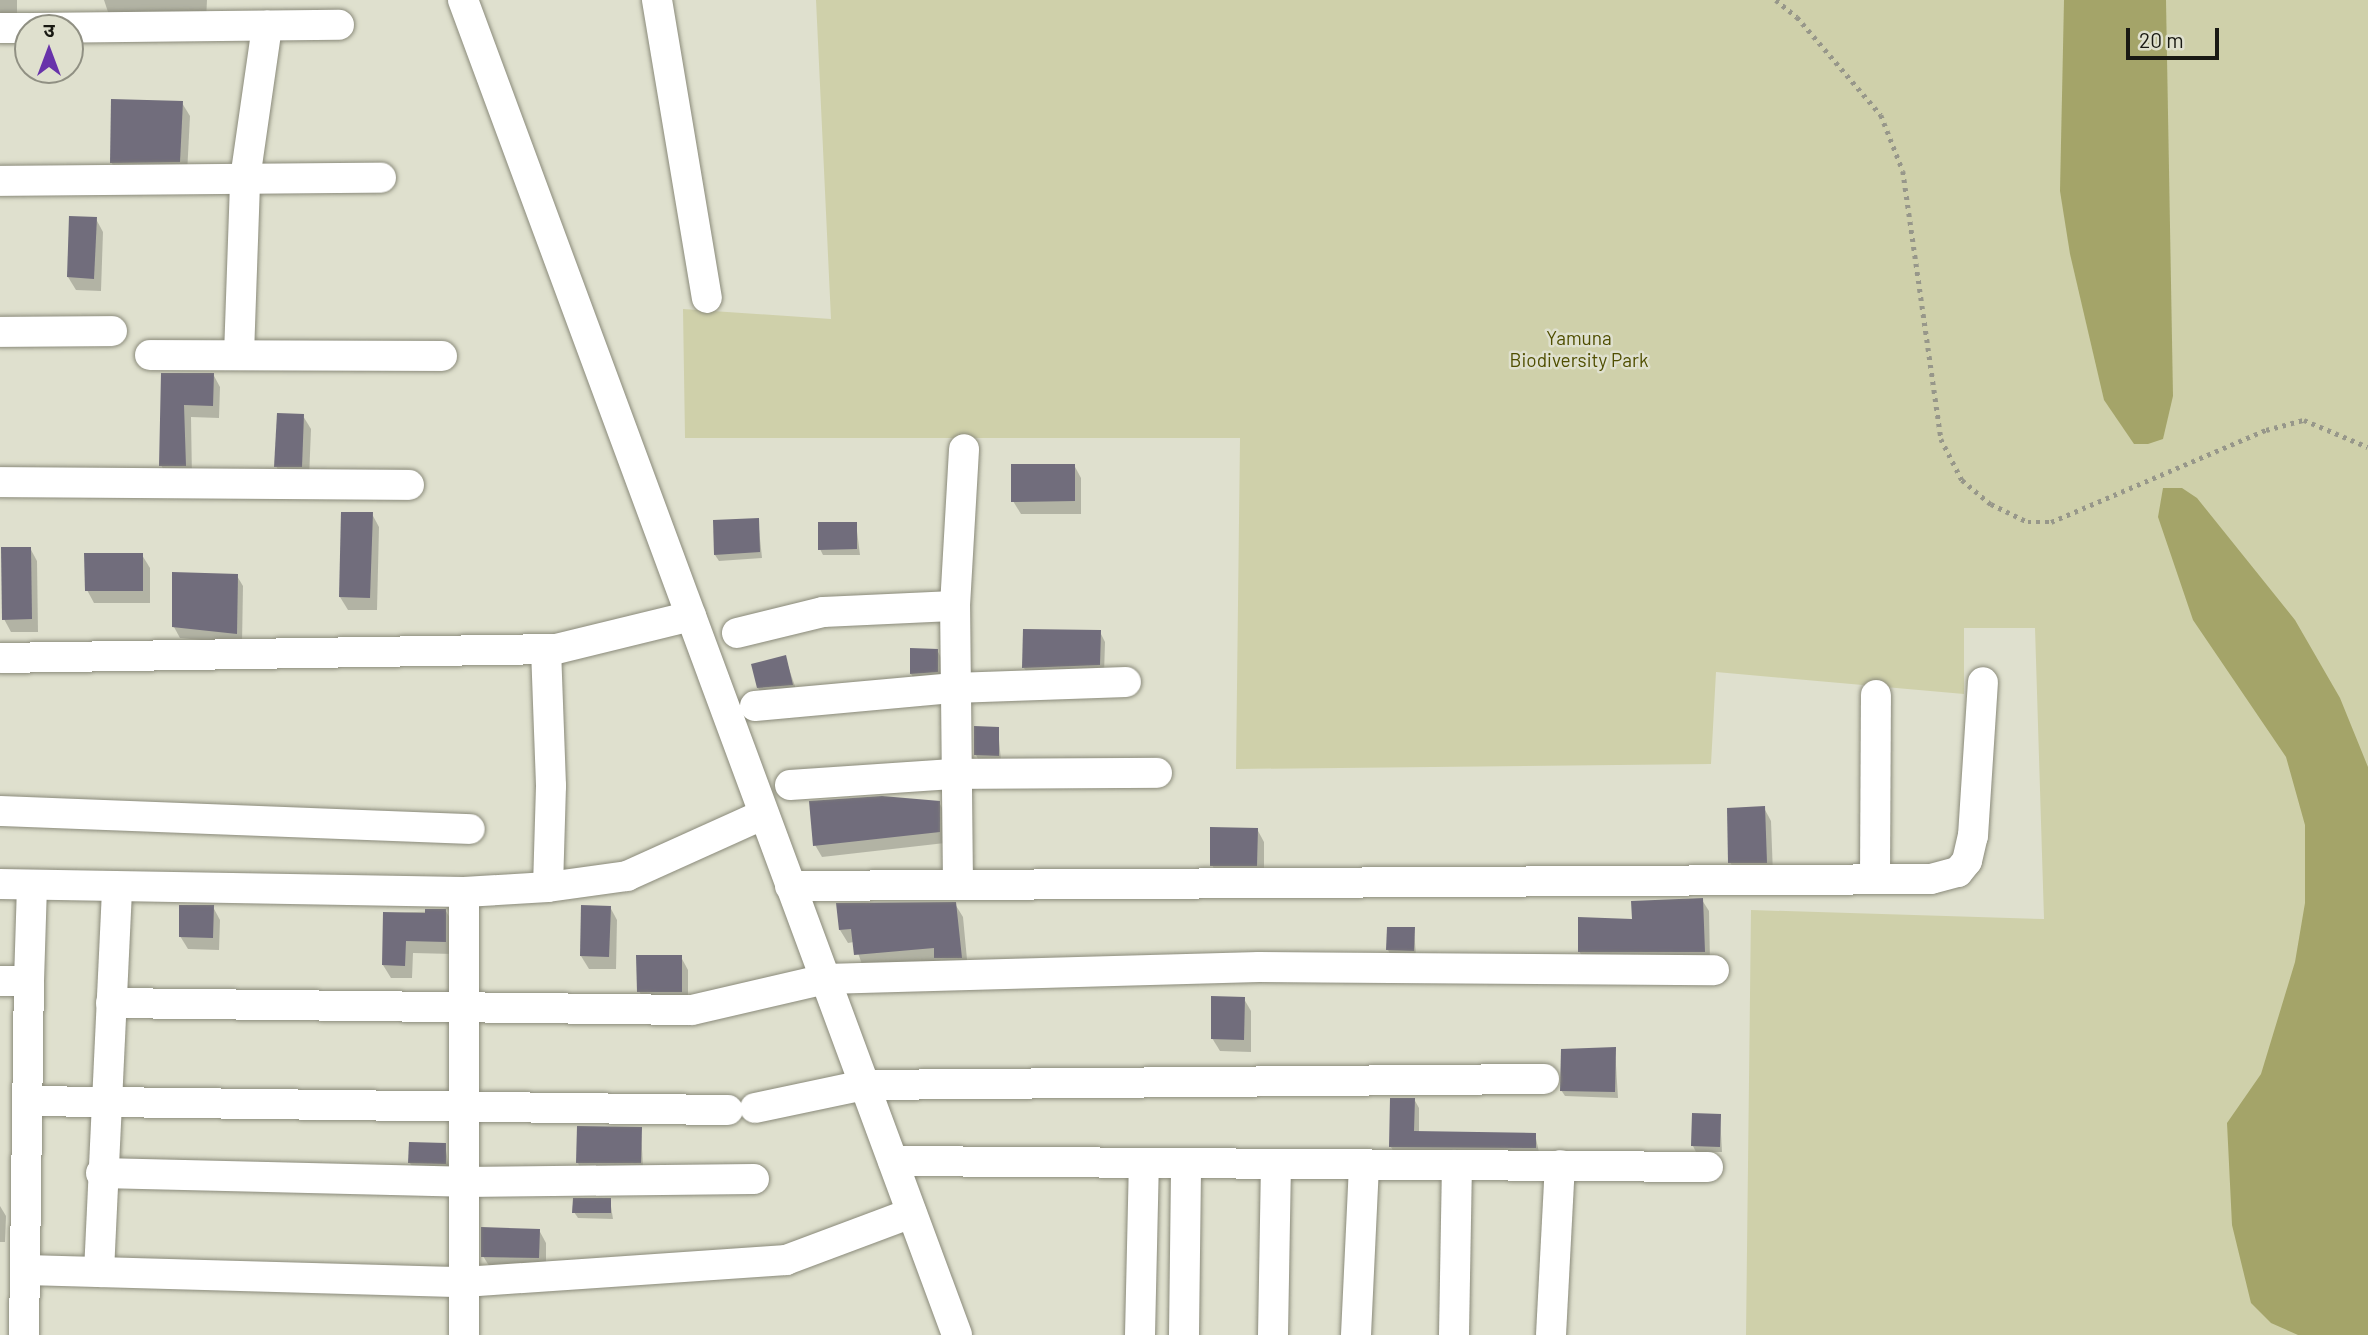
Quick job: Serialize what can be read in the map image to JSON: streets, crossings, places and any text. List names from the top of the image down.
{
  "parks": ["Yamuna Biodiversity Park"],
  "scale_bar": "20 m",
  "north": "top"
}
